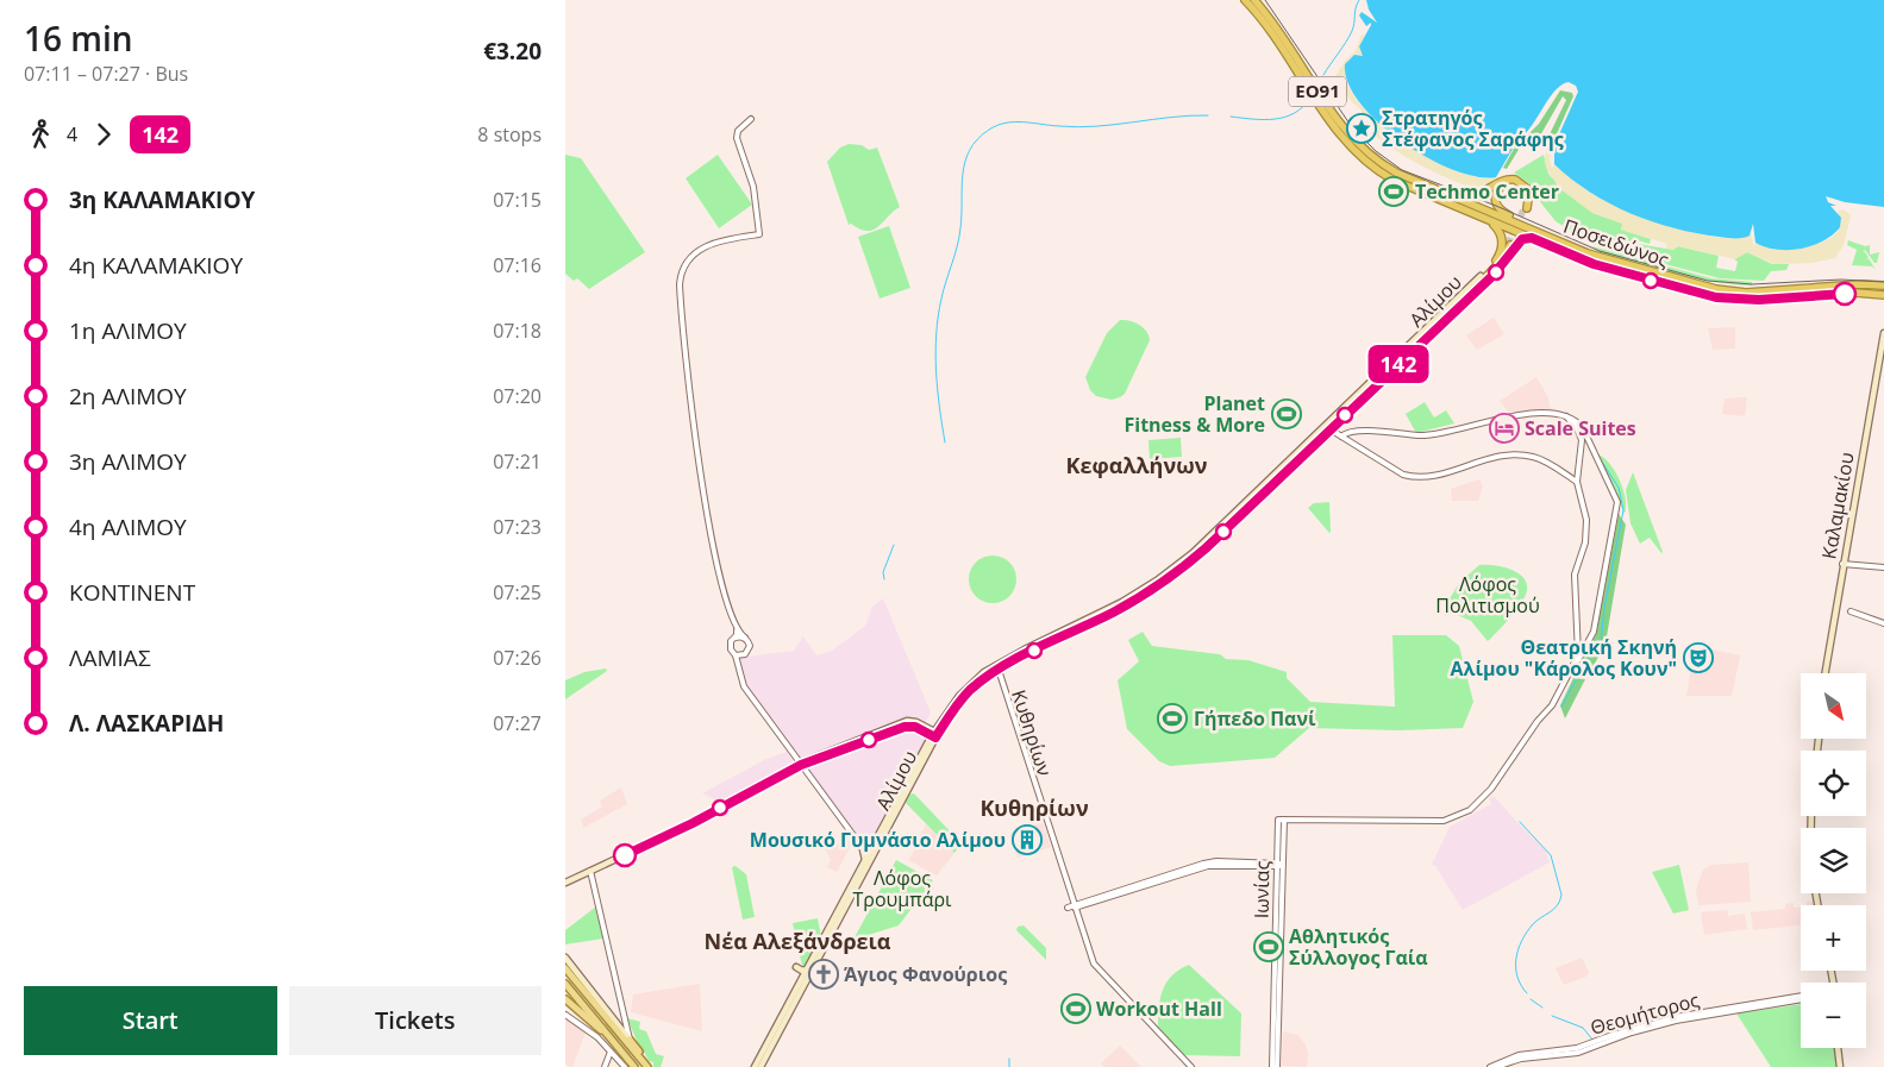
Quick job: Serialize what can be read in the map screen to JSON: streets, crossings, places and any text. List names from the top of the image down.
{
  "streets": {
    "highway": ["ΕΟ91", "Ποσειδώνος"],
    "main road": ["Αλίμου", "Καλαμακίου"],
    "street": ["Κυθηρίων", "Ιωνίας", "Θεομήτορος"]
  },
  "crossings": [
    ["Αλίμου", "Κυθηρίων"]
  ],
  "districts": ["Κεφαλλήνων", "Κυθηρίων", "Νέα Αλεξάνδρεια"],
  "parks": ["Λόφος Πολιτισμού", "Λόφος Τρουμπάρι"],
  "places": {
    "place": ["Στρατηγός Στέφανος Σαράφης"],
    "sports": [
      "Techmo Center",
      "Planet Fitness & More",
      "Γήπεδο Πανί",
      "Αθλητικός Σύλλογος Γαία",
      "Workout Hall"
    ],
    "hotel": ["Scale Suites"],
    "theatre": ["Θεατρική Σκηνή Αλίμου \"Κάρολος Κουν\""],
    "building": ["Μουσικό Γυμνάσιο Αλίμου"],
    "church": ["Άγιος Φανούριος"]
  },
  "lines": ["bus line 142"],
  "north": "bottom right",
  "page": {
    "heading": ["16 min", "07:11 – 07:27 · Bus", "€3.20"],
    "on_map": "142",
    "legs": ["4", "142", "8 stops"],
    "list": [
      {
        "name": "3η ΚΑΛΑΜΑΚΙΟΥ",
        "value": "07:15"
      },
      {
        "name": "4η ΚΑΛΑΜΑΚΙΟΥ",
        "value": "07:16"
      },
      {
        "name": "1η ΑΛΙΜΟΥ",
        "value": "07:18"
      },
      {
        "name": "2η ΑΛΙΜΟΥ",
        "value": "07:20"
      },
      {
        "name": "3η ΑΛΙΜΟΥ",
        "value": "07:21"
      },
      {
        "name": "4η ΑΛΙΜΟΥ",
        "value": "07:23"
      },
      {
        "name": "ΚΟΝΤΙΝΕΝΤ",
        "value": "07:25"
      },
      {
        "name": "ΛΑΜΙΑΣ",
        "value": "07:26"
      },
      {
        "name": "Λ. ΛΑΣΚΑΡΙΔΗ",
        "value": "07:27"
      }
    ],
    "map_buttons": ["+", "−"],
    "buttons": ["Start", "Tickets"]
  }
}
